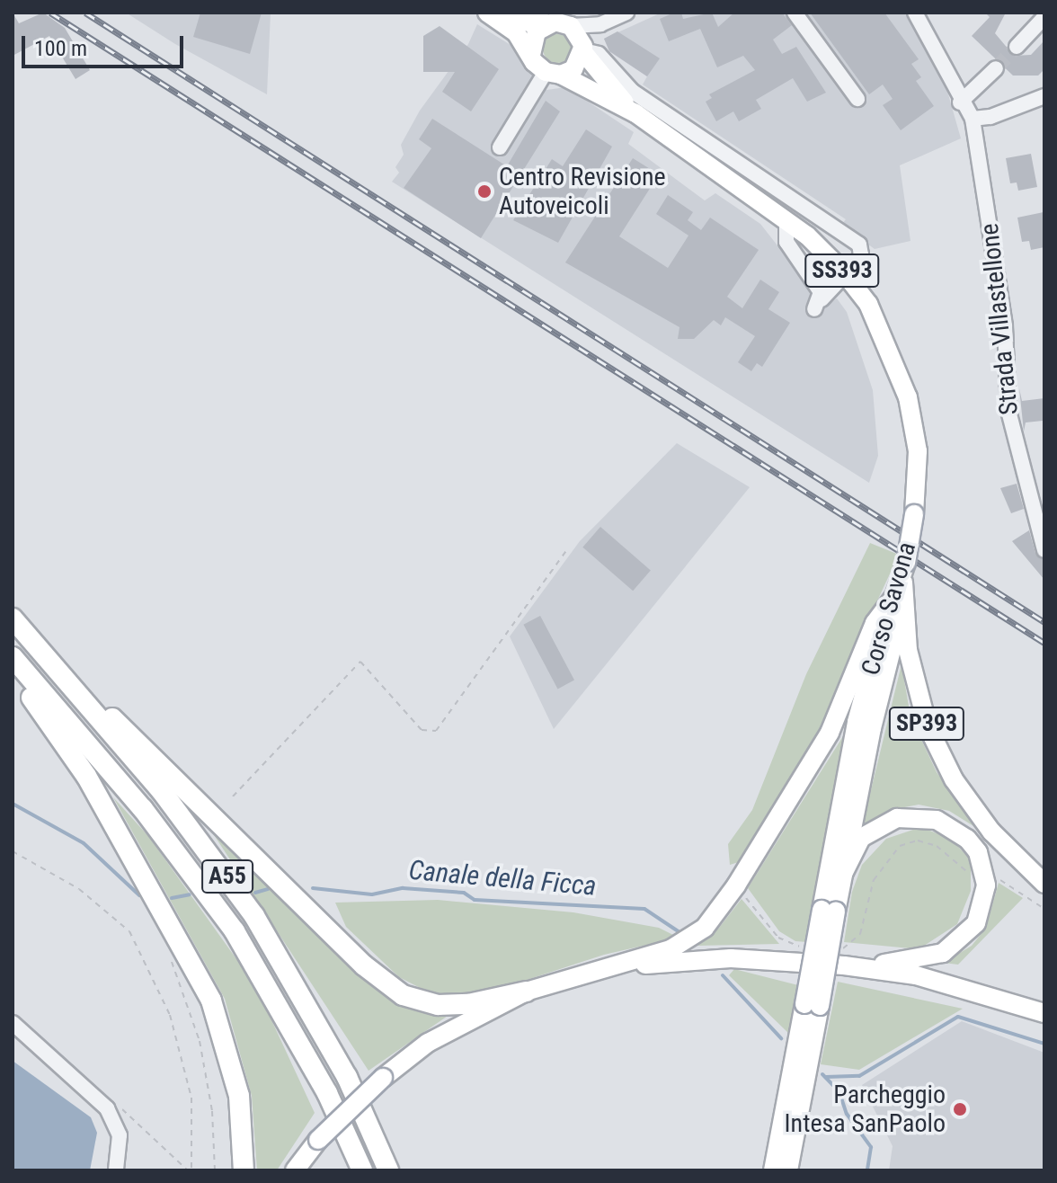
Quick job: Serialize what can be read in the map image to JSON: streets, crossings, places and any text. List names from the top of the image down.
{
  "streets": {
    "highway": ["A55"],
    "main road": ["SS393", "Corso Savona", "SP393"],
    "street": ["Strada Villastellone"]
  },
  "crossings": [
    ["Corso Savona", "SP393"]
  ],
  "water": ["Canale della Ficca"],
  "places": ["Centro Revisione Autoveicoli", "Parcheggio Intesa SanPaolo"],
  "scale_bar": "100 m"
}
